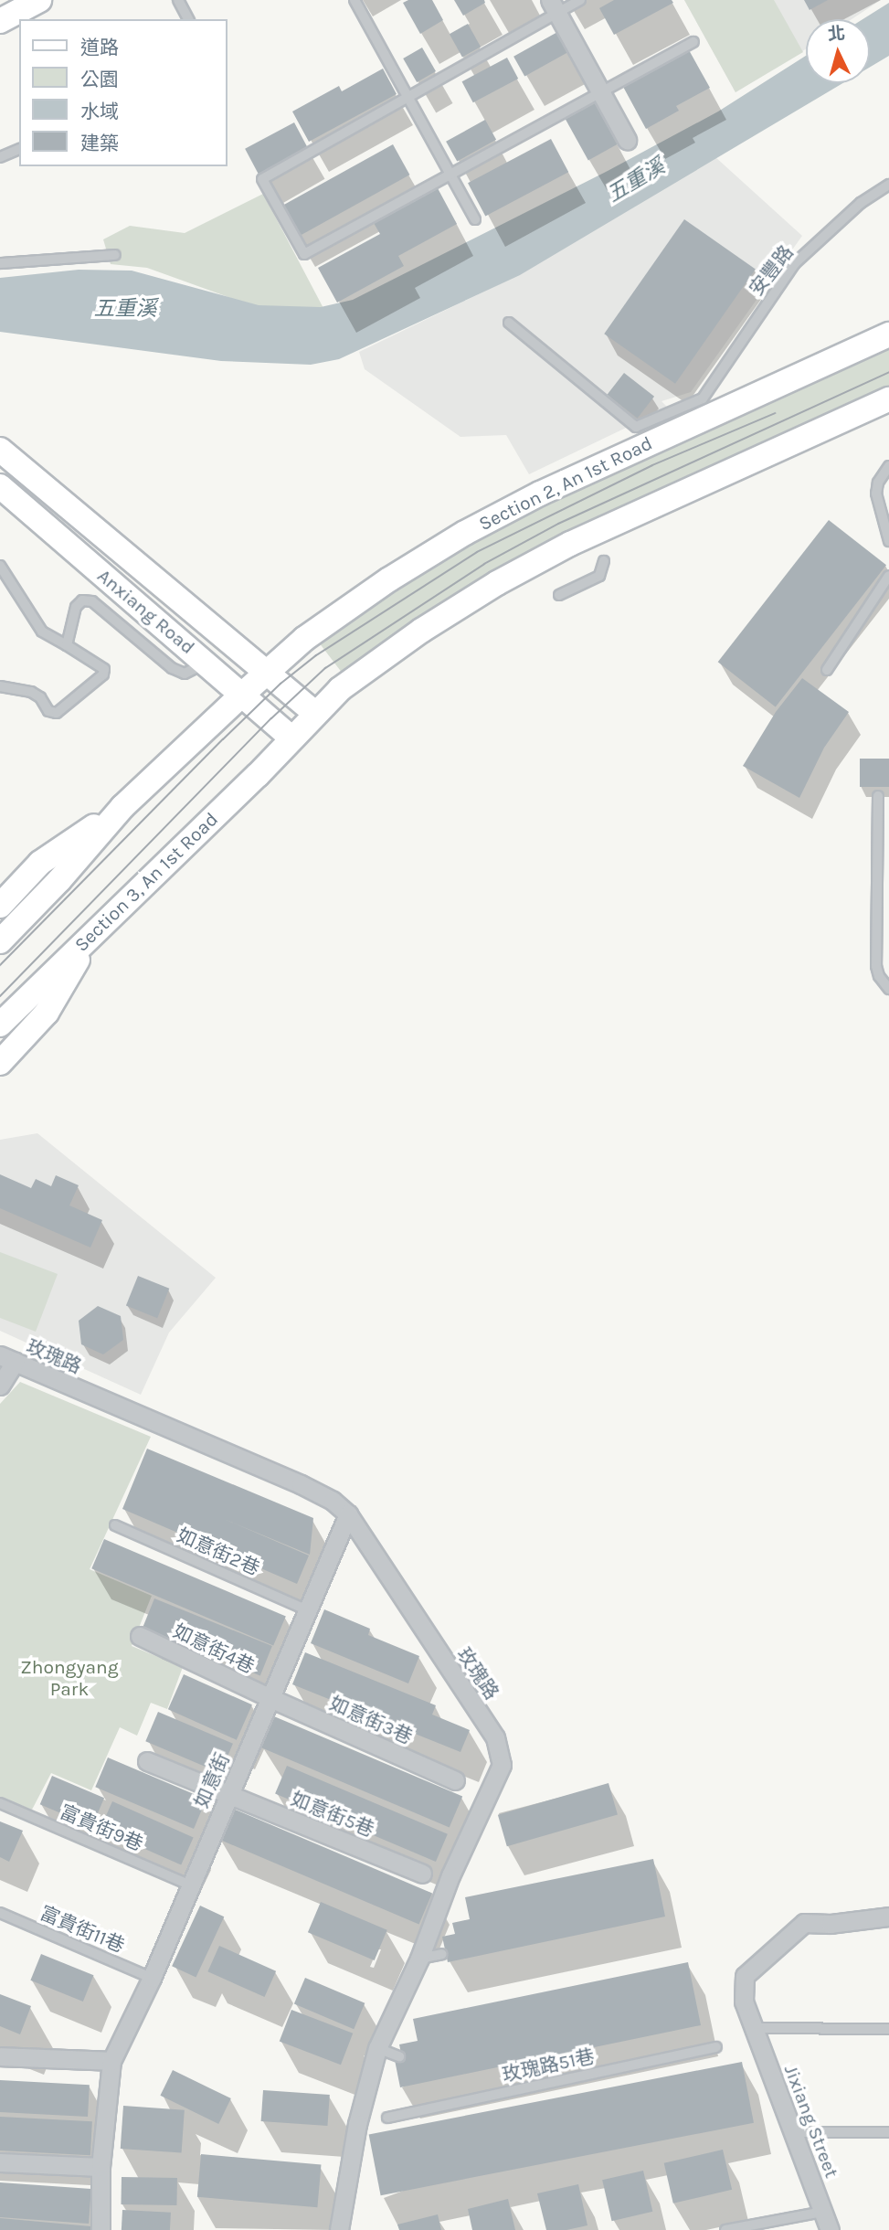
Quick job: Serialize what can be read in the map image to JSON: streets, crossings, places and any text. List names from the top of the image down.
{
  "streets": {
    "street": [
      "Section 2, An 1st Road",
      "Anxiang Road",
      "Section 3, An 1st Road",
      "玫瑰路",
      "如意街4巷",
      "如意街3巷",
      "如意街",
      "如意街5巷",
      "Jixiang Street"
    ],
    "lane": [
      "安豐路",
      "如意街2巷",
      "富貴街9巷",
      "富貴街11巷",
      "玫瑰路51巷"
    ]
  },
  "crossings": [
    ["Section 2, An 1st Road", "Anxiang Road"],
    ["Anxiang Road", "Section 3, An 1st Road"],
    ["玫瑰路", "如意街"],
    ["如意街2巷", "如意街"],
    ["如意街4巷", "如意街3巷"],
    ["如意街4巷", "如意街"],
    ["如意街3巷", "如意街"],
    ["如意街", "如意街5巷"],
    ["如意街", "富貴街9巷"],
    ["如意街", "富貴街11巷"]
  ],
  "water": ["五重溪"],
  "parks": ["Zhongyang Park"],
  "legend": [
    "道路",
    "公園",
    "水域",
    "建築"
  ],
  "north": "top"
}
